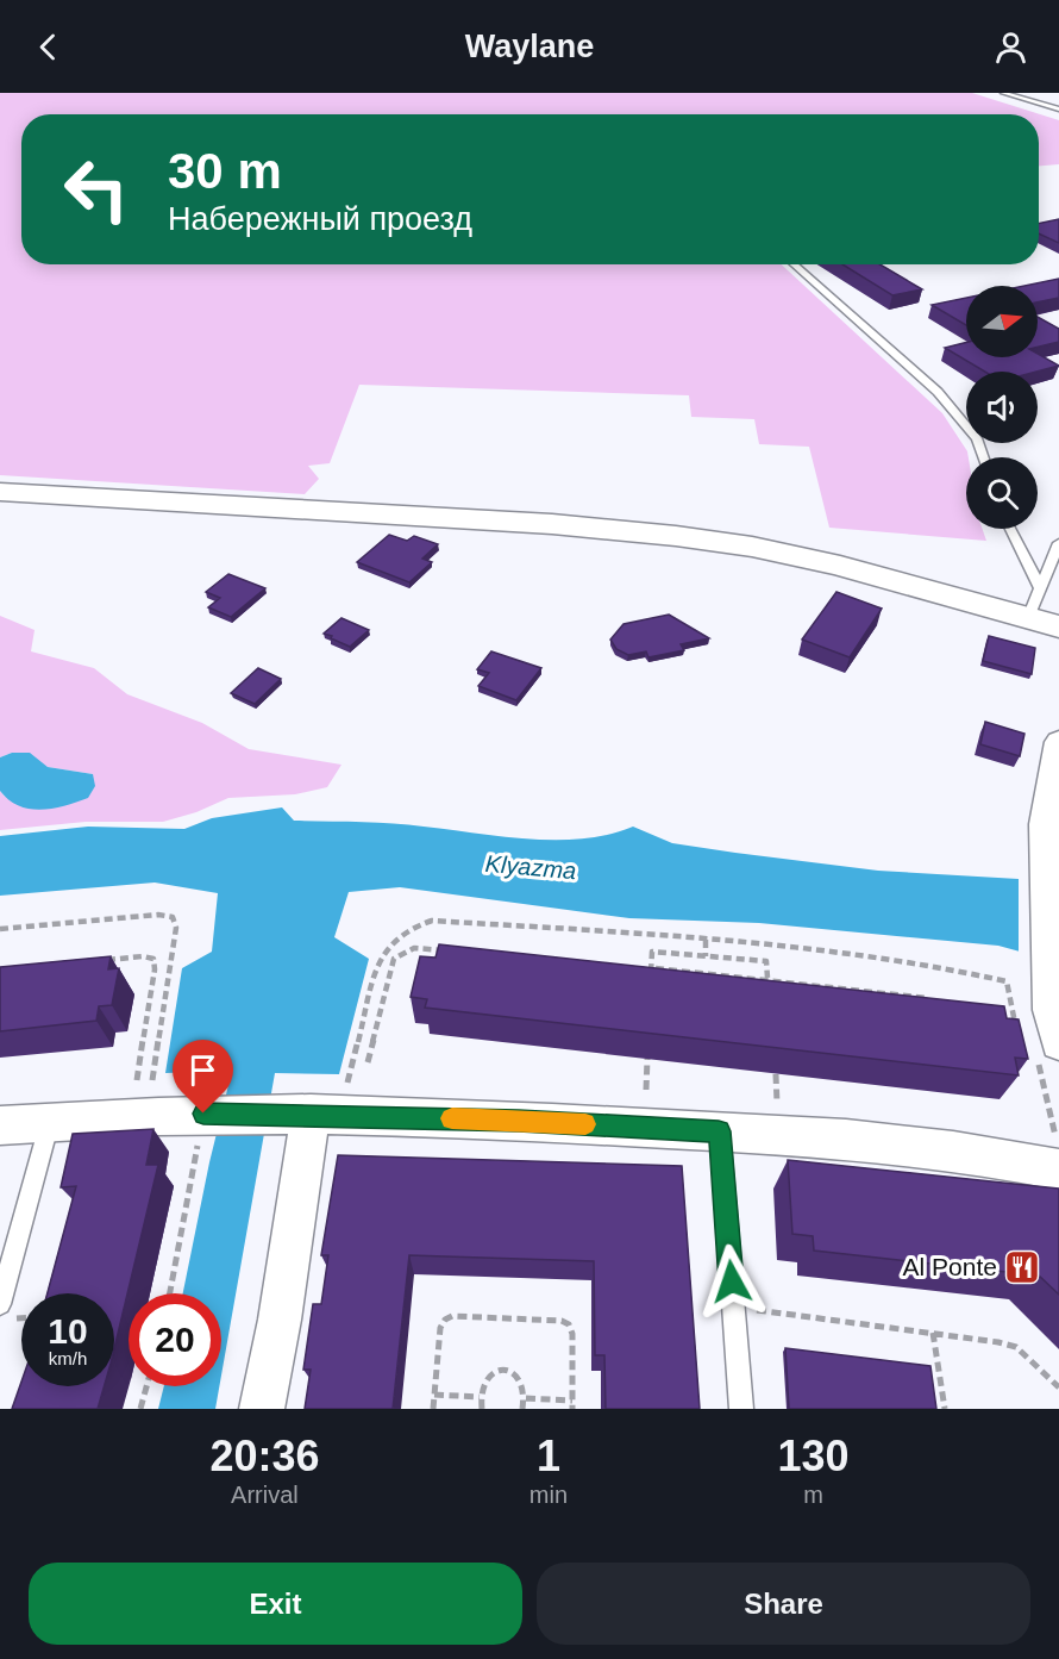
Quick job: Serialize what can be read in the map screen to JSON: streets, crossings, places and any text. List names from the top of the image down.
{
  "water": ["Klyazma"],
  "places": {
    "restaurant": ["Al Ponte"]
  },
  "north": "right",
  "page": {
    "header": "Waylane",
    "turn": ["30 m", "Набережный проезд"],
    "speed": "10 km/h",
    "limit": "20",
    "eta": [
      "20:36",
      "Arrival",
      "1",
      "min",
      "130",
      "m"
    ],
    "buttons": ["Exit", "Share"]
  }
}
